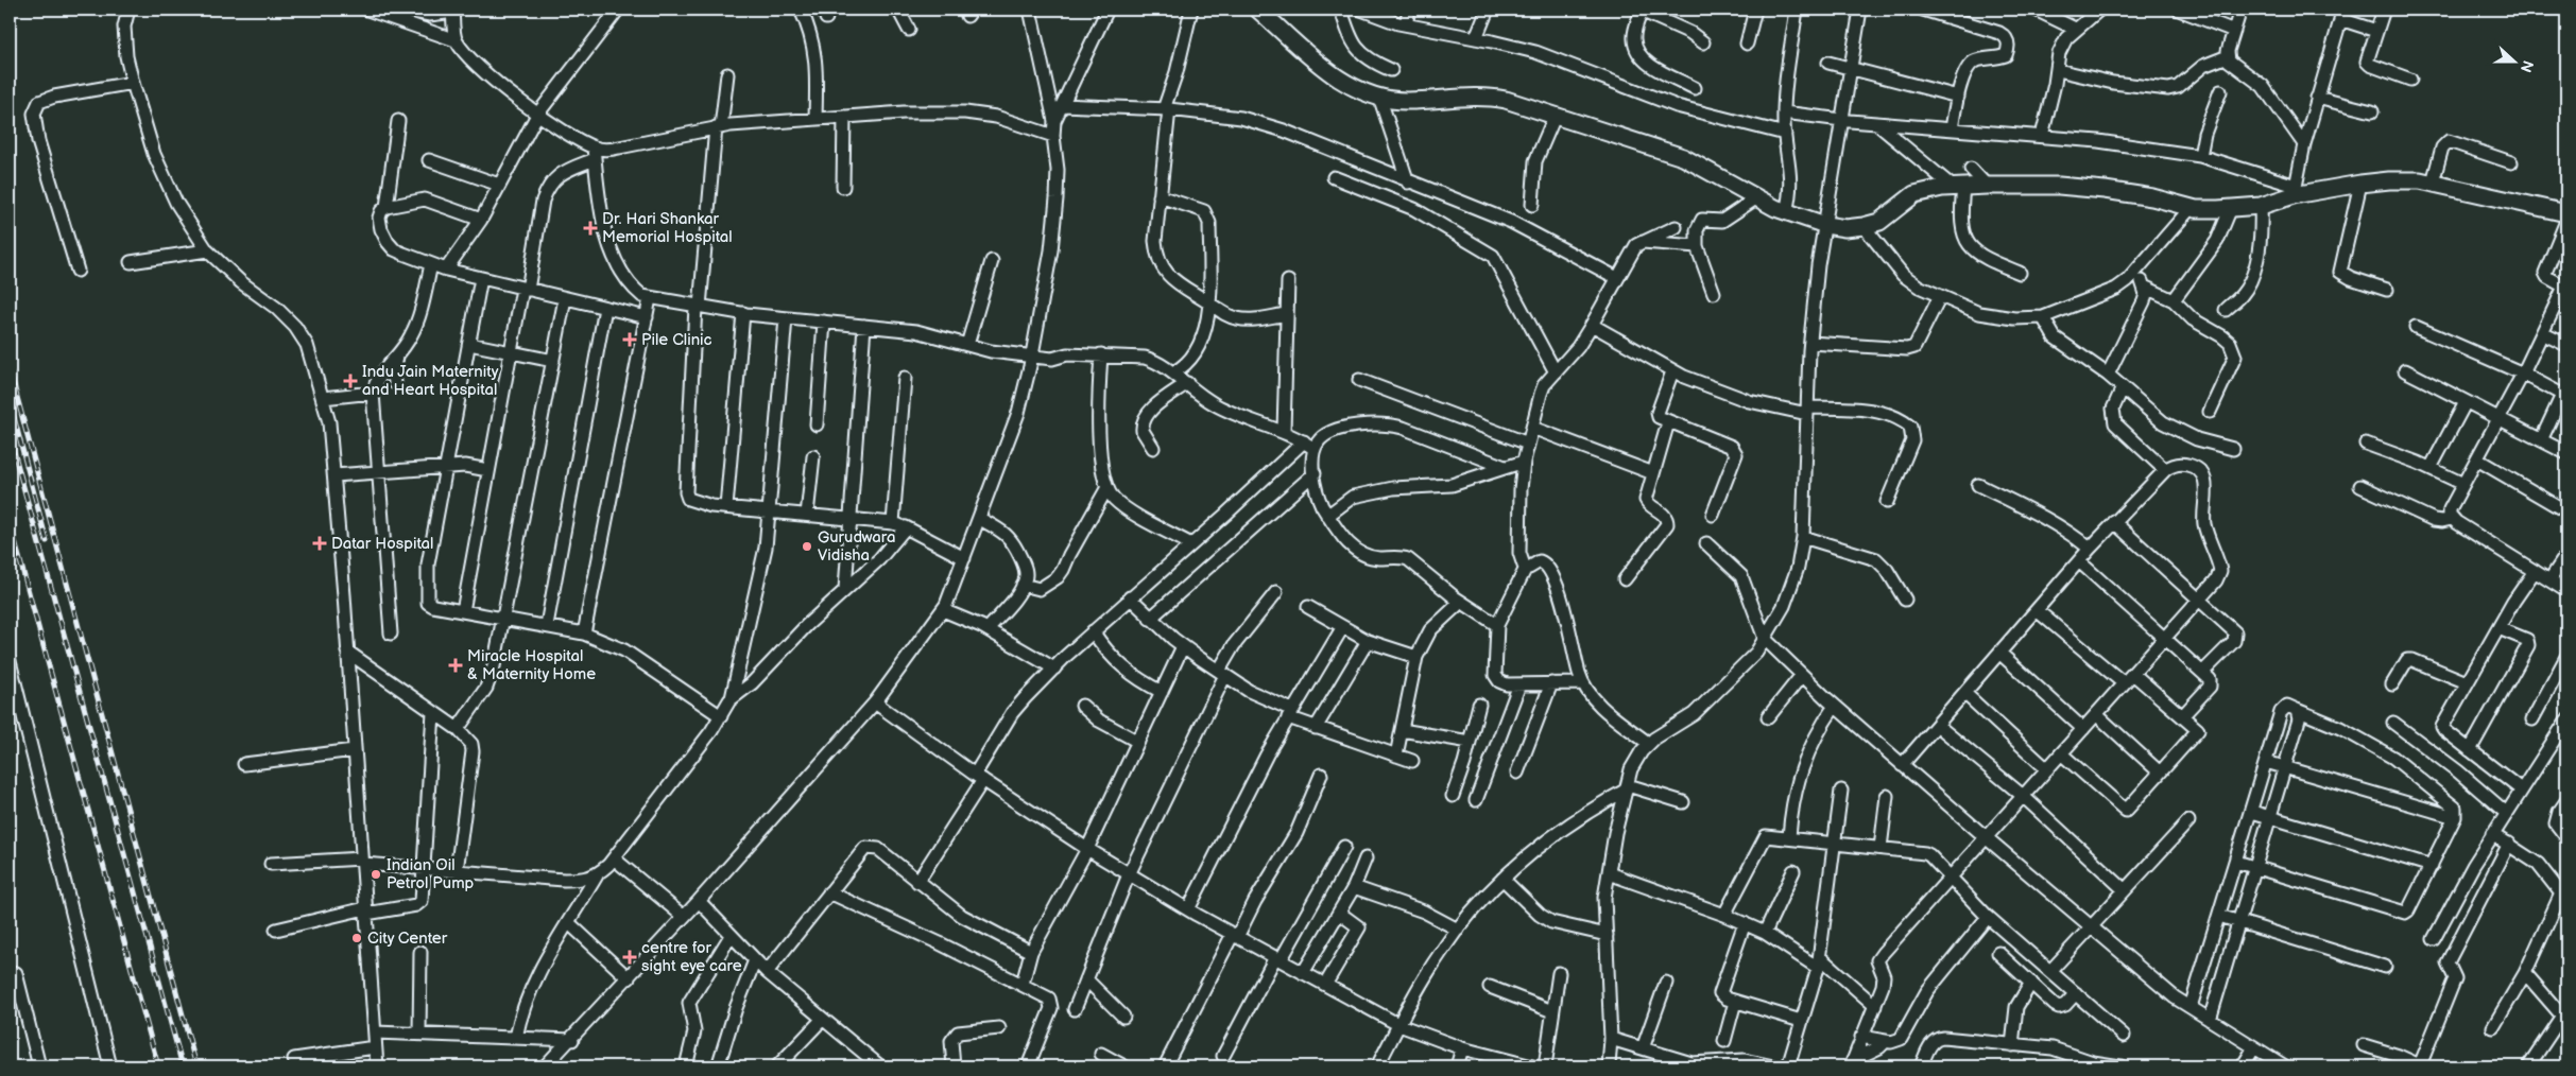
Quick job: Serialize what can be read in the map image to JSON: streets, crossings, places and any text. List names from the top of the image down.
{
  "places": {
    "health": [
      "Dr. Hari Shankar Memorial Hospital",
      "Pile Clinic",
      "Indu Jain Maternity and Heart Hospital",
      "Datar Hospital",
      "Miracle Hospital & Maternity Home",
      "centre for sight eye care"
    ],
    "other": ["Gurudwara Vidisha", "Indian Oil Petrol Pump", "City Center"]
  },
  "north": "right"
}
